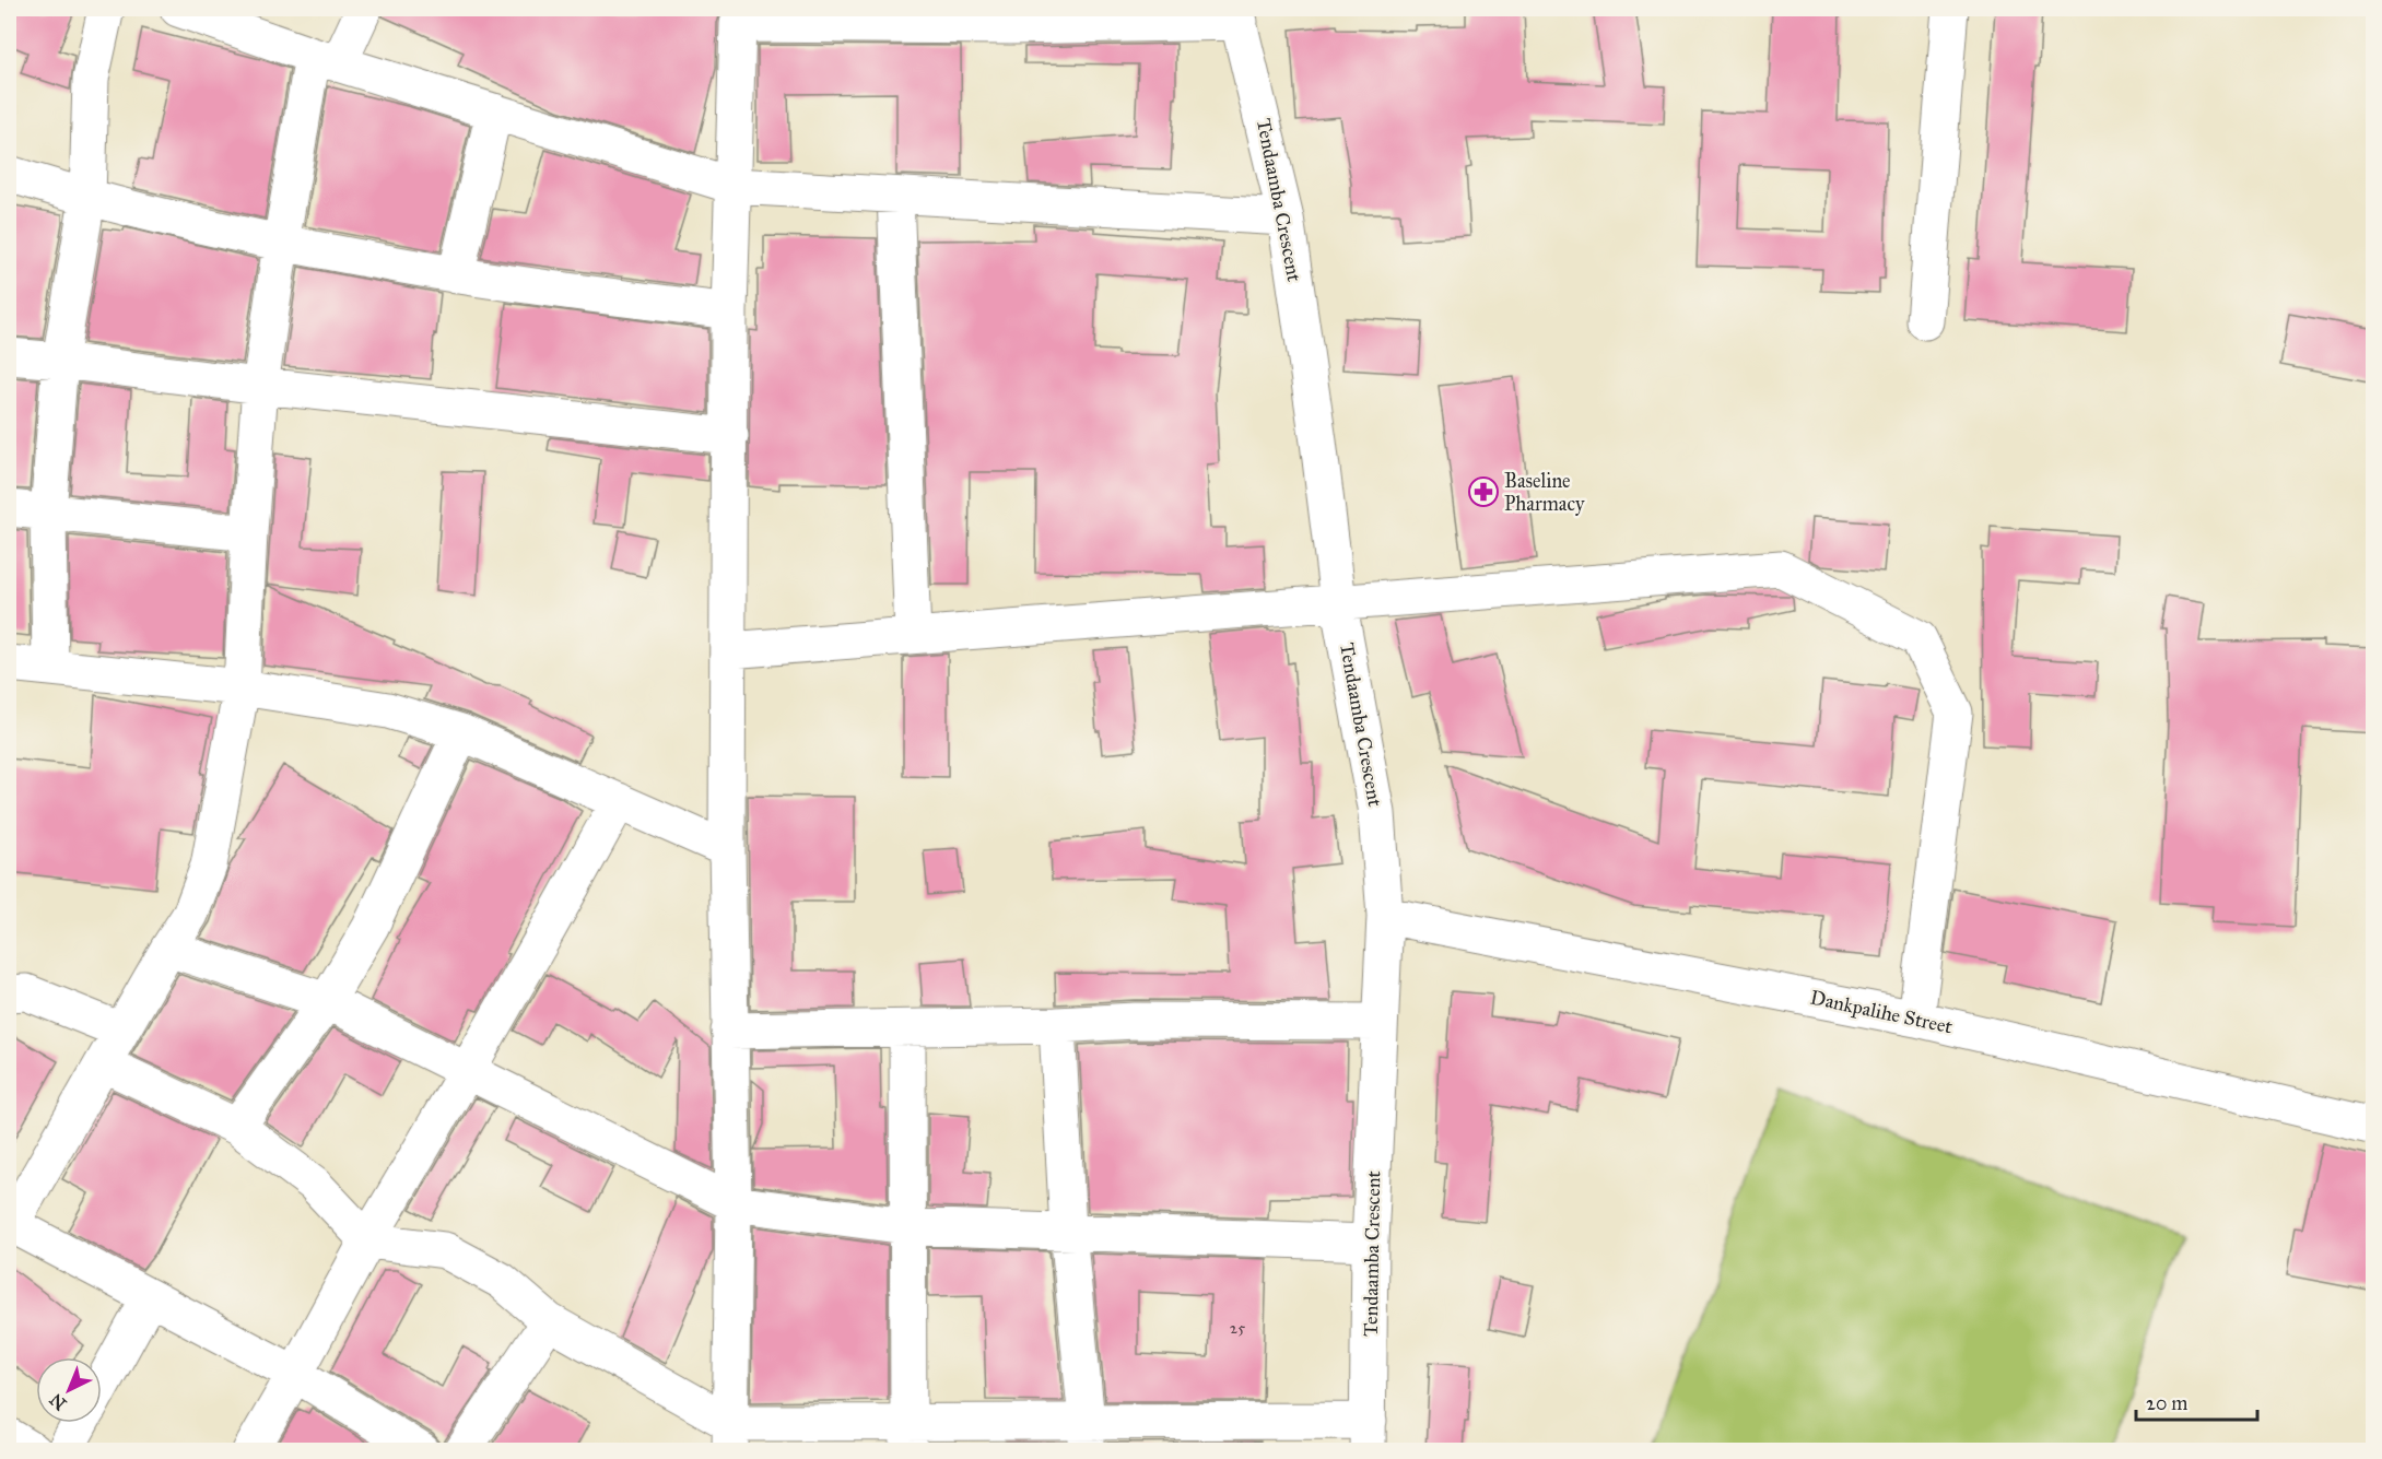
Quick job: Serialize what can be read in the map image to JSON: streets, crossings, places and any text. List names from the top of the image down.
{
  "streets": {
    "street": ["Tendaamba Crescent", "Dankpalihe Street"]
  },
  "crossings": [
    ["Tendaamba Crescent", "Dankpalihe Street"]
  ],
  "places": {
    "pharmacy": ["Baseline Pharmacy"]
  },
  "house_numbers": ["25"],
  "scale_bar": "20 m",
  "north": "bottom left"
}
